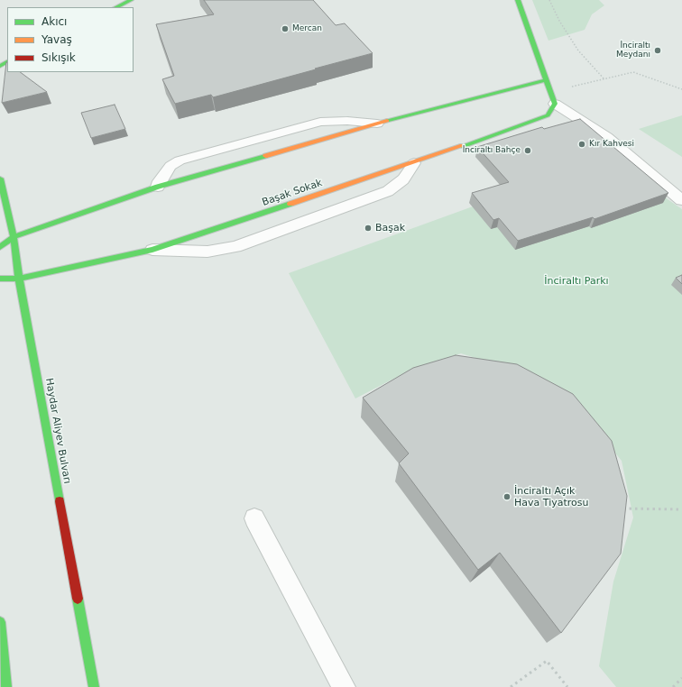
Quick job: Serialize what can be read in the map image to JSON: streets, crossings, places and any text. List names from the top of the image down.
{
  "streets": {
    "street": ["Başak Sokak", "Haydar Aliyev Bulvarı"]
  },
  "crossings": [
    ["Başak Sokak", "Haydar Aliyev Bulvarı"]
  ],
  "parks": ["İnciraltı Parkı"],
  "places": [
    "Mercan",
    "İnciraltı Meydanı",
    "Kır Kahvesi",
    "İnciraltı Bahçe",
    "Başak",
    "İnciraltı Açık Hava Tiyatrosu"
  ],
  "legend": ["Akıcı", "Yavaş", "Sıkışık"]
}
